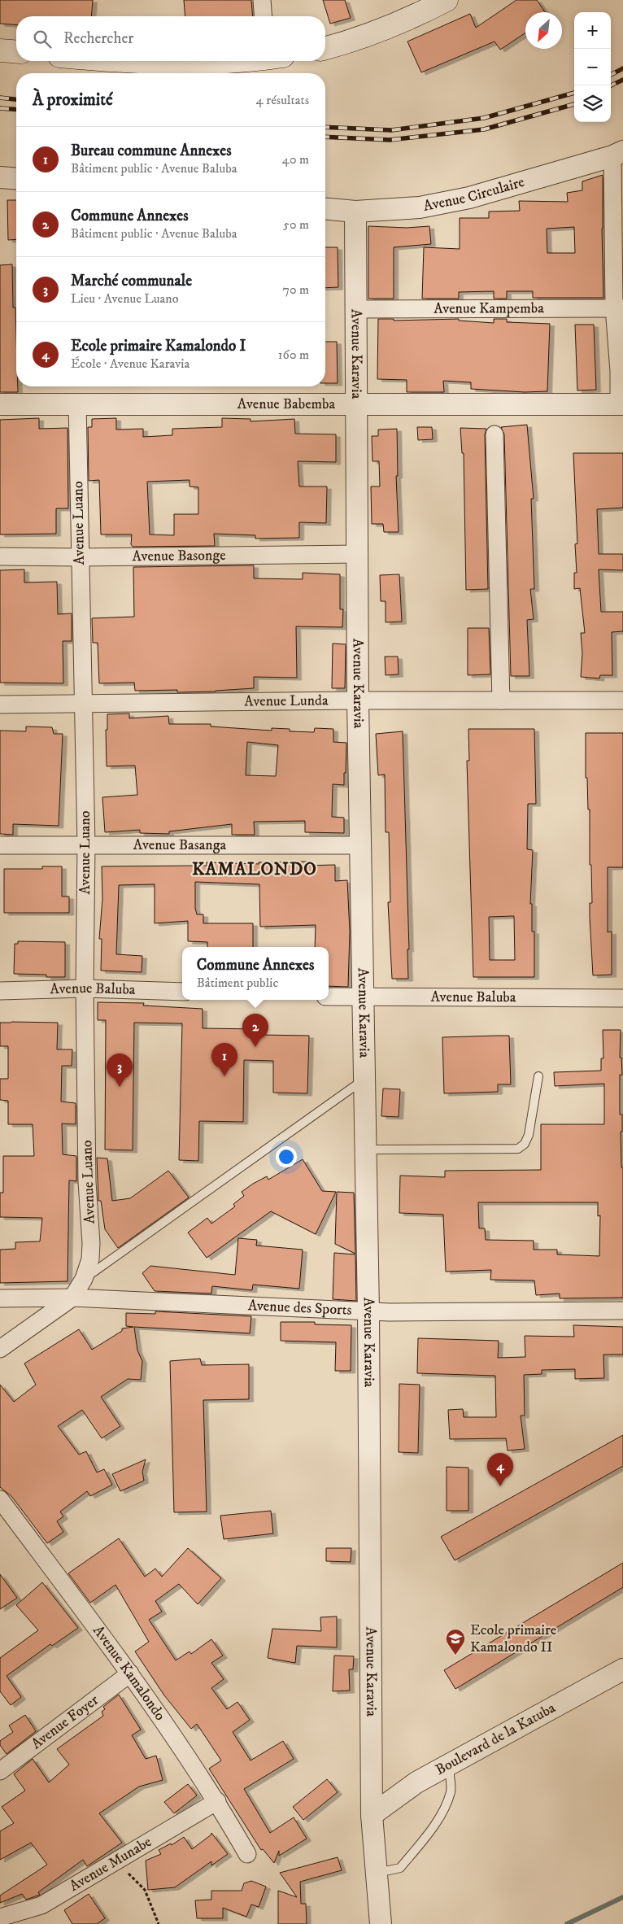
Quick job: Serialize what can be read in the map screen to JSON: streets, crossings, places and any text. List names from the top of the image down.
{
  "streets": {
    "street": [
      "Avenue Circulaire",
      "Avenue Kampemba",
      "Avenue Karavia",
      "Avenue Babemba",
      "Avenue Luano",
      "Avenue Basonge",
      "Avenue Lunda",
      "Avenue Basanga",
      "Avenue Baluba",
      "Avenue des Sports",
      "Avenue Kamalondo",
      "Avenue Foyer",
      "Boulevard de la Katuba",
      "Avenue Munabe"
    ]
  },
  "crossings": [
    ["Avenue Circulaire", "Avenue Karavia"],
    ["Avenue Kampemba", "Avenue Karavia"],
    ["Avenue Karavia", "Avenue Babemba"],
    ["Avenue Karavia", "Avenue Basonge"],
    ["Avenue Karavia", "Avenue Lunda"],
    ["Avenue Karavia", "Avenue Basanga"],
    ["Avenue Karavia", "Avenue Baluba"],
    ["Avenue Karavia", "Avenue des Sports"],
    ["Avenue Karavia", "Boulevard de la Katuba"],
    ["Avenue Babemba", "Avenue Luano"],
    ["Avenue Luano", "Avenue Basonge"],
    ["Avenue Luano", "Avenue Lunda"],
    ["Avenue Luano", "Avenue Basanga"],
    ["Avenue Luano", "Avenue Baluba"],
    ["Avenue Luano", "Avenue des Sports"],
    ["Avenue Kamalondo", "Avenue Foyer"],
    ["Avenue Kamalondo", "Avenue Munabe"]
  ],
  "districts": ["KAMALONDO"],
  "places": {
    "school or university": ["Ecole primaire Kamalondo II"]
  },
  "north": "bottom left",
  "page": {
    "map_buttons": ["+", "−"],
    "search": "Rechercher",
    "heading": ["À proximité", "4 résultats"],
    "list": [
      {
        "mark": "1",
        "name": "Bureau commune Annexes",
        "note": "Bâtiment public · Avenue Baluba",
        "value": "40 m"
      },
      {
        "mark": "2",
        "name": "Commune Annexes",
        "note": "Bâtiment public · Avenue Baluba",
        "value": "50 m"
      },
      {
        "mark": "3",
        "name": "Marché communale",
        "note": "Lieu · Avenue Luano",
        "value": "70 m"
      },
      {
        "mark": "4",
        "name": "Ecole primaire Kamalondo I",
        "note": "École · Avenue Karavia",
        "value": "160 m"
      }
    ],
    "popup": ["Commune Annexes", "Bâtiment public"],
    "pins": [
      "2",
      "1",
      "3",
      "4"
    ]
  }
}
